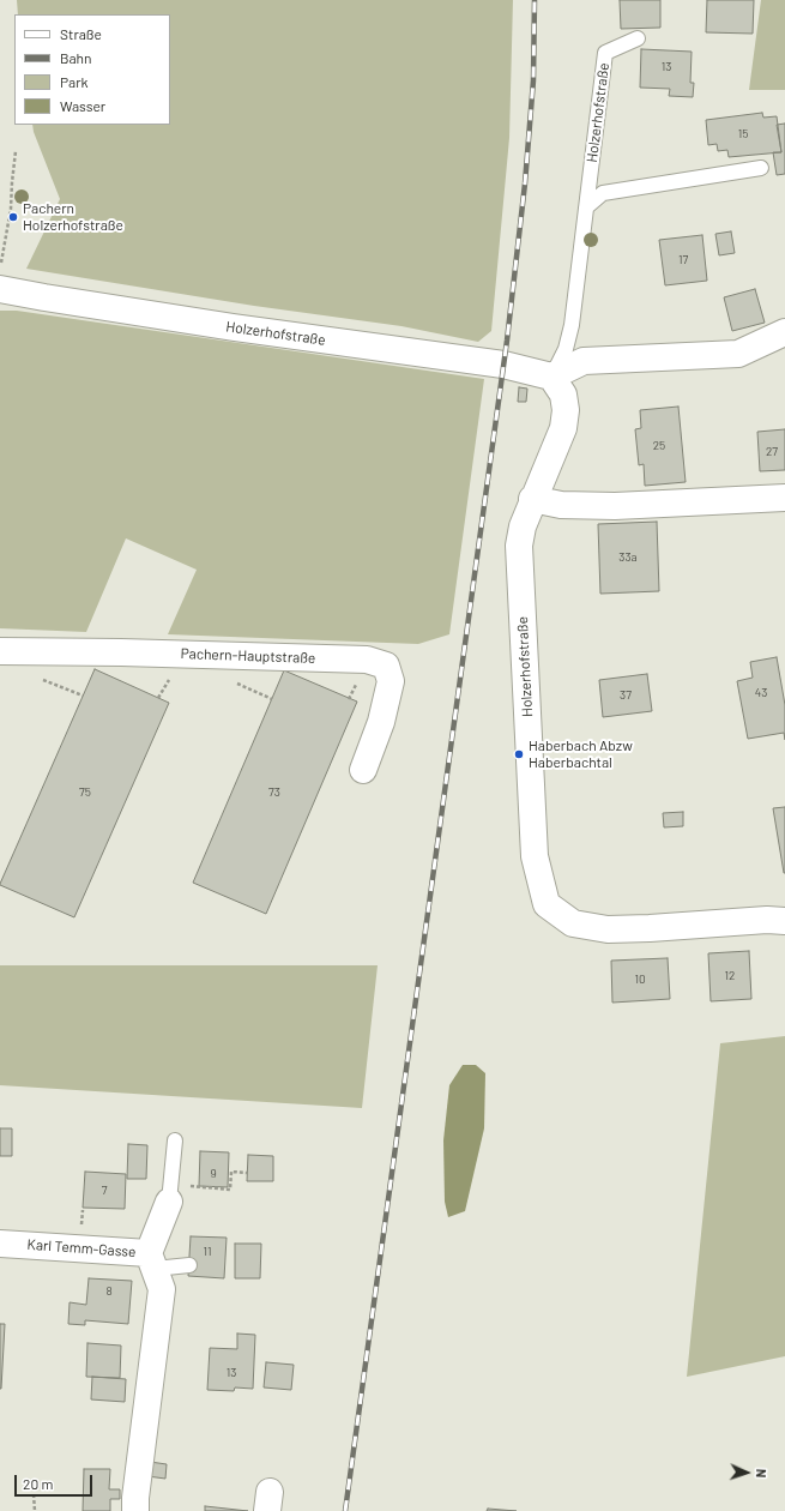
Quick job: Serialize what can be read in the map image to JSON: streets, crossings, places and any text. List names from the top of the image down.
{
  "streets": {
    "street": ["Holzerhofstraße", "Pachern-Hauptstraße", "Karl Temm-Gasse"]
  },
  "places": ["Pachern Holzerhofstraße", "Haberbach Abzw Haberbachtal"],
  "house_numbers": [
    "13",
    "15",
    "17",
    "25",
    "27",
    "33a",
    "43",
    "37",
    "75",
    "73",
    "12",
    "10",
    "9",
    "7",
    "11",
    "8",
    "13"
  ],
  "legend": [
    "Straße",
    "Bahn",
    "Park",
    "Wasser"
  ],
  "scale_bar": "20 m",
  "north": "right"
}
